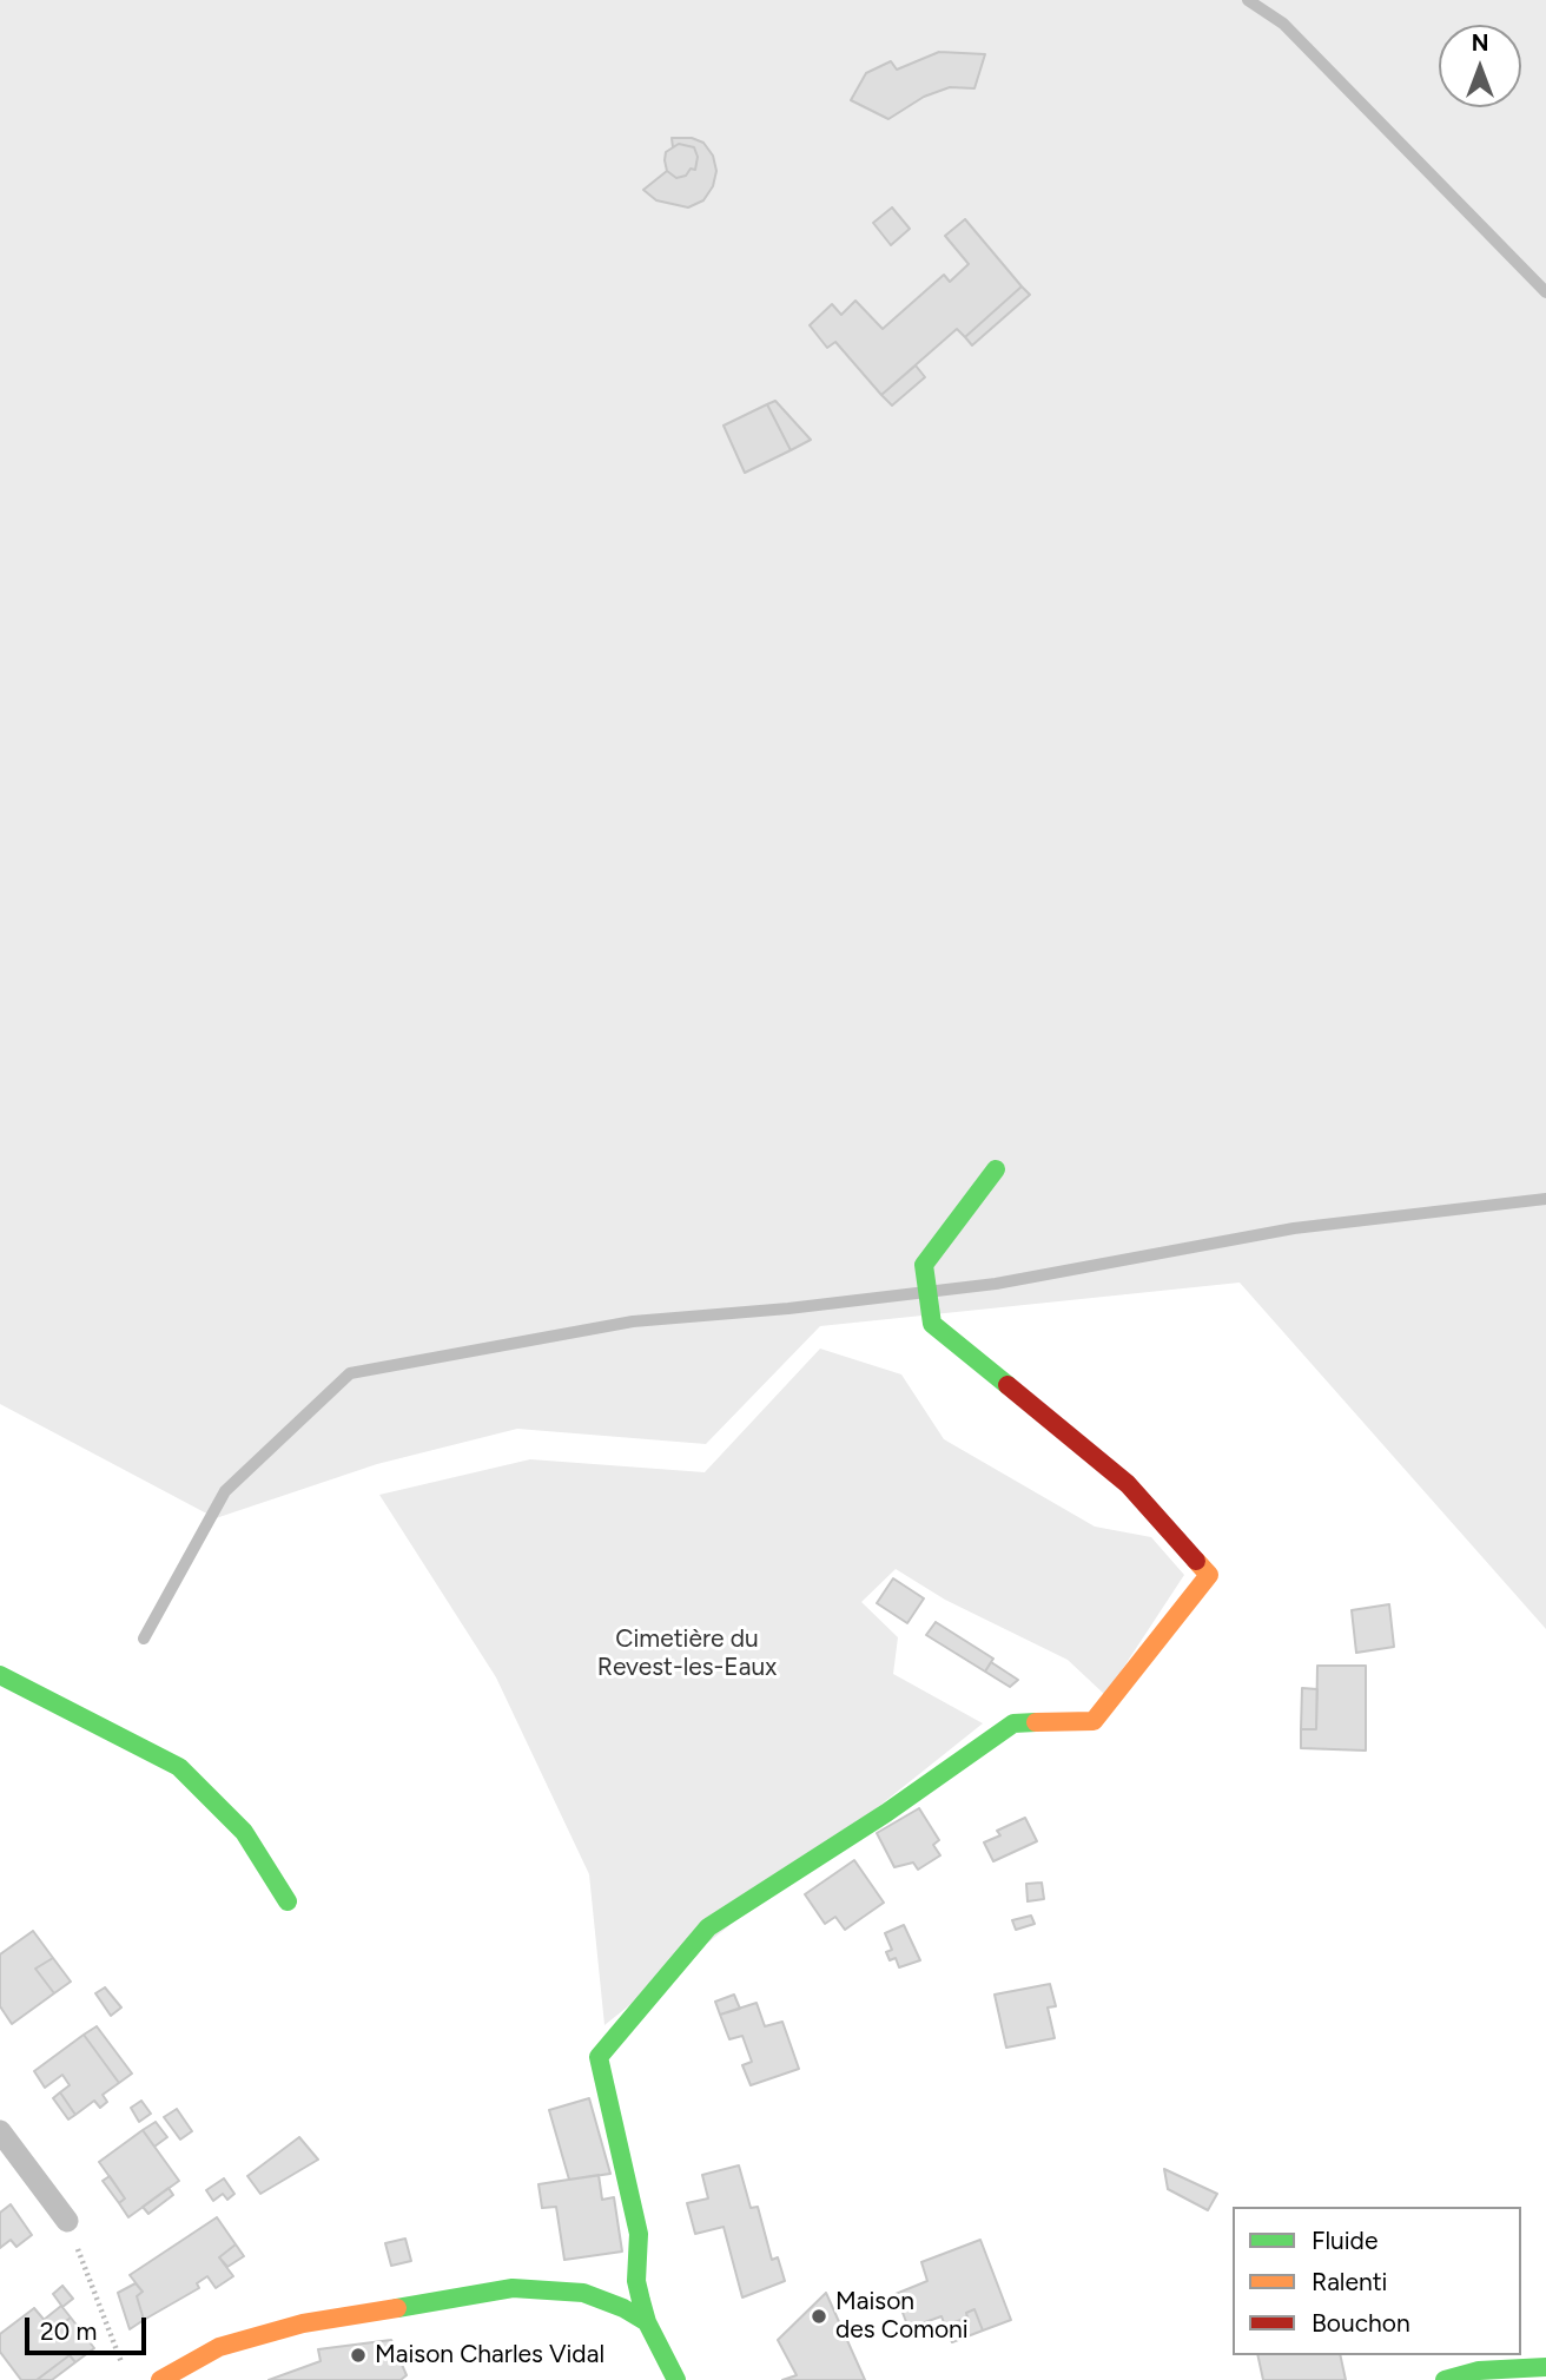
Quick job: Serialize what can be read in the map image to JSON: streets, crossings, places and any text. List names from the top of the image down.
{
  "parks": ["Cimetière du Revest-les-Eaux"],
  "places": ["Maison des Comoni", "Maison Charles Vidal"],
  "legend": ["Fluide", "Ralenti", "Bouchon"],
  "scale_bar": "20 m",
  "north": "top"
}
